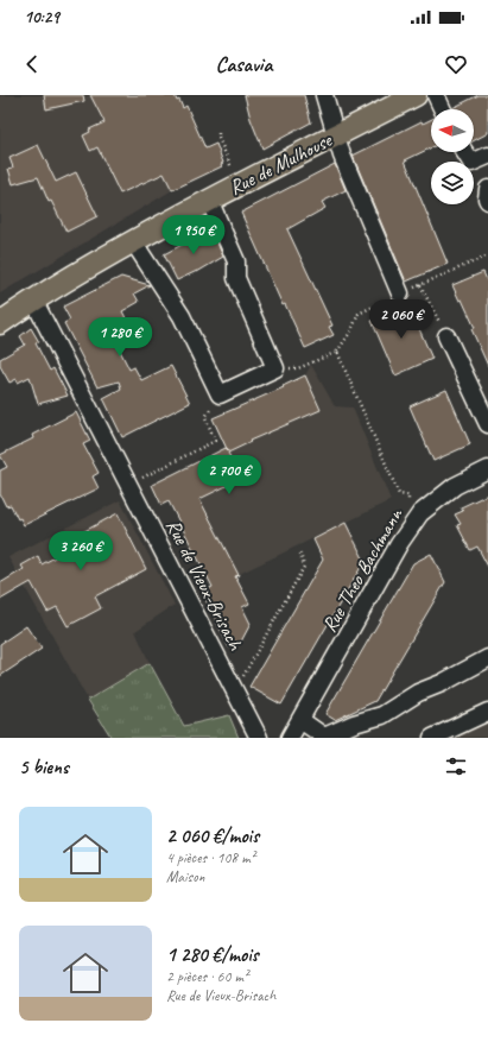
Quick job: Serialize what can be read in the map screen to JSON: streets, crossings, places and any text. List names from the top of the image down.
{
  "streets": {
    "main road": ["Rue de Mulhouse"],
    "street": ["Rue Theo Bachmann", "Rue de Vieux-Brisach"]
  },
  "crossings": [
    ["Rue de Mulhouse", "Rue de Vieux-Brisach"]
  ],
  "north": "left",
  "page": {
    "status": "10:29",
    "header": "Casavia",
    "price": [
      "1 950 €",
      "2 060 €",
      "1 280 €",
      "2 700 €",
      "3 260 €"
    ],
    "heading": "5 biens",
    "list": [
      {
        "name": "2 060 €/mois",
        "note": "4 pièces · 108 m² · Maison"
      },
      {
        "name": "1 280 €/mois",
        "note": "2 pièces · 60 m² · Rue de Vieux-Brisach"
      }
    ]
  }
}
